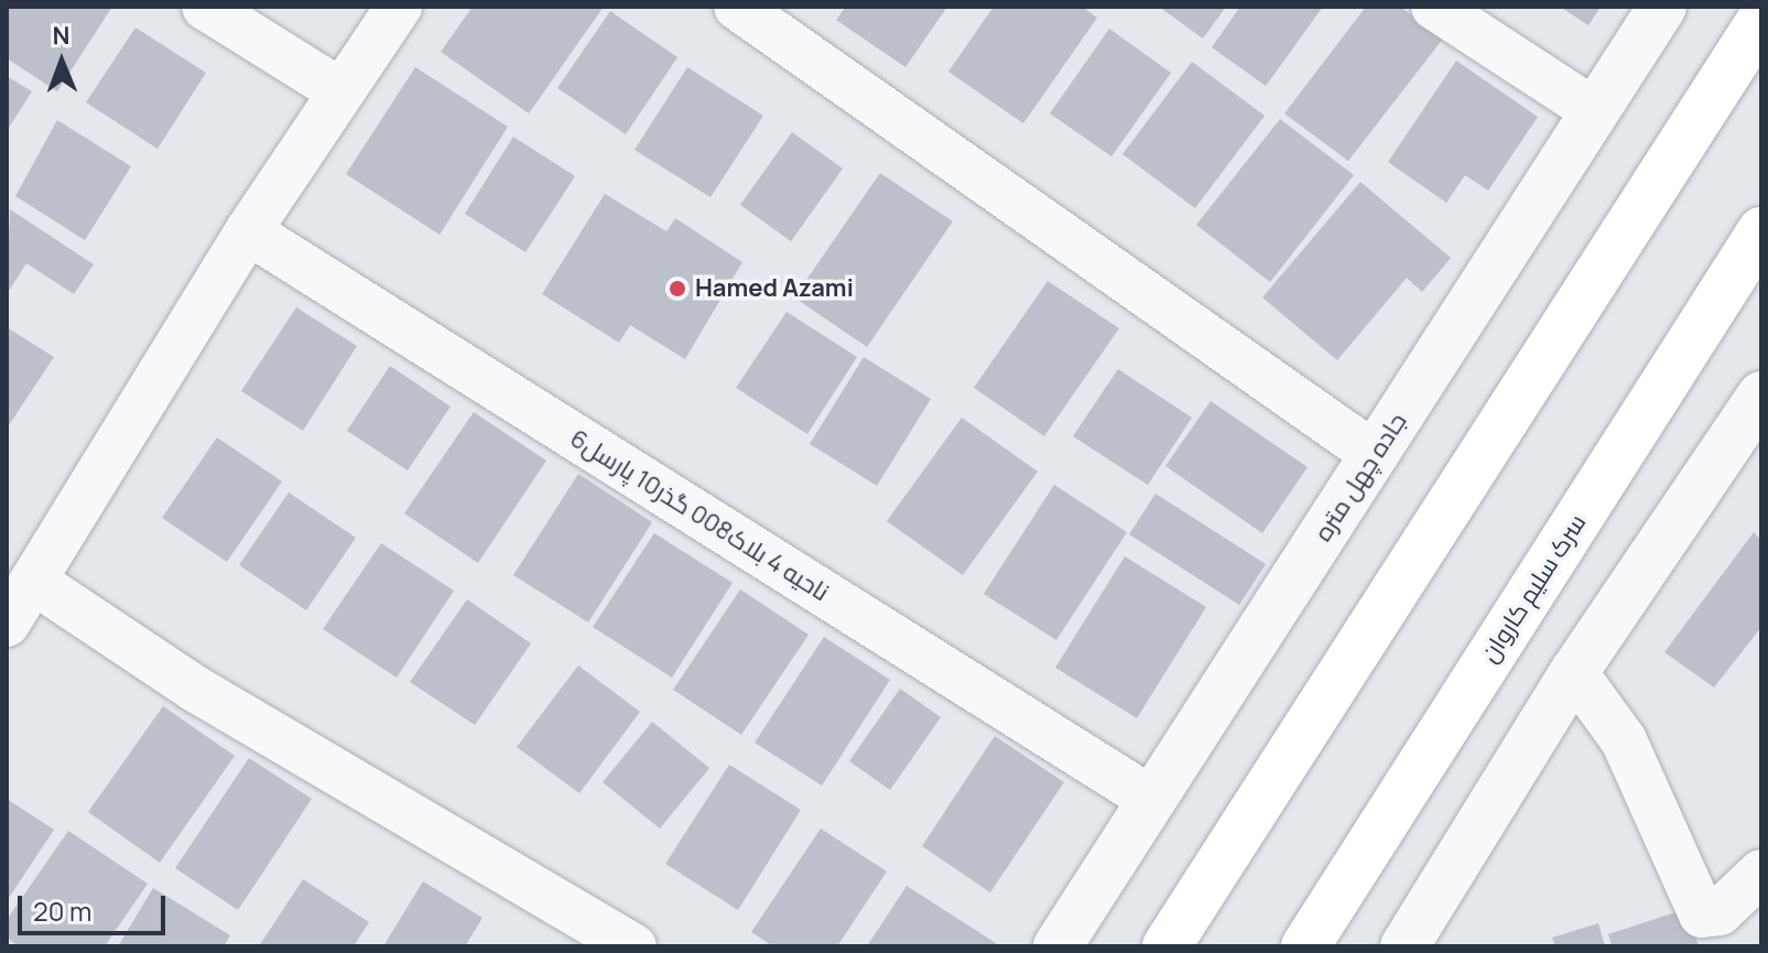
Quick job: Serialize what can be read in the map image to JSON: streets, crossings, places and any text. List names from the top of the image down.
{
  "streets": {
    "main road": ["سرک سلیم کاروان"],
    "street": ["جاده چهل متره", "ناحیه 4 بلاک008 گذر10 پارسل6"]
  },
  "crossings": [
    ["جاده چهل متره", "ناحیه 4 بلاک008 گذر10 پارسل6"]
  ],
  "places": ["Hamed Azami"],
  "scale_bar": "20 m",
  "north": "top"
}
